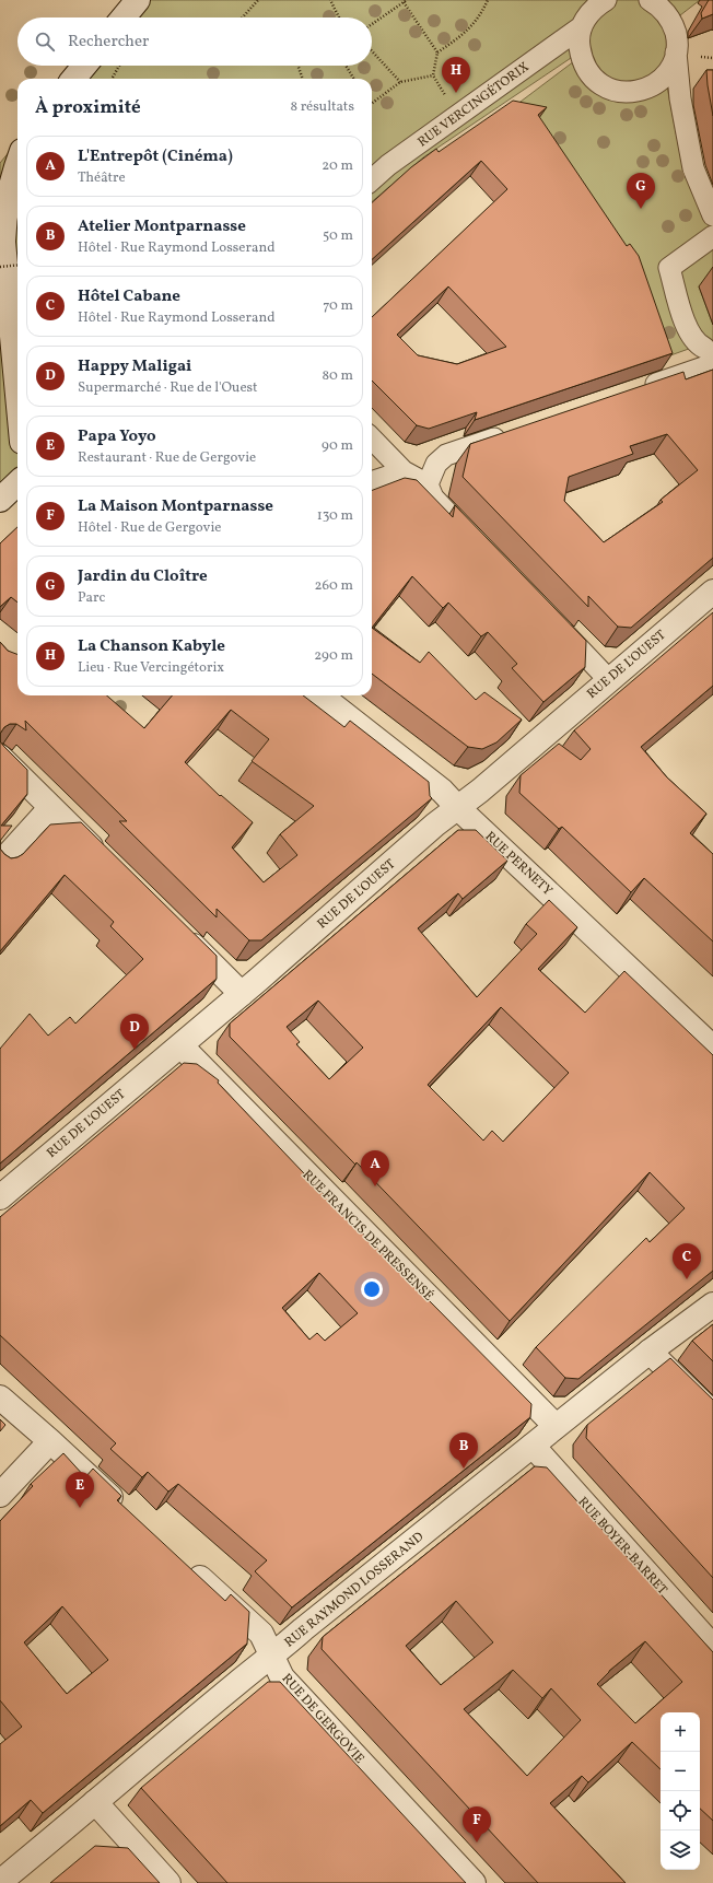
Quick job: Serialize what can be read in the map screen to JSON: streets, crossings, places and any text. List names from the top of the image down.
{
  "streets": {
    "street": [
      "RUE VERCINGÉTORIX",
      "RUE DE L'OUEST",
      "RUE PERNETY",
      "RUE FRANCIS DE PRESSENSÉ",
      "RUE BOYER-BARRET",
      "RUE RAYMOND LOSSERAND",
      "RUE DE GERGOVIE"
    ]
  },
  "crossings": [
    ["RUE DE L'OUEST", "RUE PERNETY"],
    ["RUE DE L'OUEST", "RUE FRANCIS DE PRESSENSÉ"],
    ["RUE FRANCIS DE PRESSENSÉ", "RUE RAYMOND LOSSERAND"],
    ["RUE BOYER-BARRET", "RUE RAYMOND LOSSERAND"],
    ["RUE RAYMOND LOSSERAND", "RUE DE GERGOVIE"]
  ],
  "page": {
    "search": "Rechercher",
    "pins": [
      "H",
      "G",
      "D",
      "A",
      "C",
      "B",
      "E",
      "F"
    ],
    "heading": ["À proximité", "8 résultats"],
    "list": [
      {
        "mark": "A",
        "name": "L'Entrepôt (Cinéma)",
        "note": "Théâtre",
        "value": "20 m"
      },
      {
        "mark": "B",
        "name": "Atelier Montparnasse",
        "note": "Hôtel · Rue Raymond Losserand",
        "value": "50 m"
      },
      {
        "mark": "C",
        "name": "Hôtel Cabane",
        "note": "Hôtel · Rue Raymond Losserand",
        "value": "70 m"
      },
      {
        "mark": "D",
        "name": "Happy Maligai",
        "note": "Supermarché · Rue de l'Ouest",
        "value": "80 m"
      },
      {
        "mark": "E",
        "name": "Papa Yoyo",
        "note": "Restaurant · Rue de Gergovie",
        "value": "90 m"
      },
      {
        "mark": "F",
        "name": "La Maison Montparnasse",
        "note": "Hôtel · Rue de Gergovie",
        "value": "130 m"
      },
      {
        "mark": "G",
        "name": "Jardin du Cloître",
        "note": "Parc",
        "value": "260 m"
      },
      {
        "mark": "H",
        "name": "La Chanson Kabyle",
        "note": "Lieu · Rue Vercingétorix",
        "value": "290 m"
      }
    ],
    "map_buttons": ["+", "−"]
  }
}
